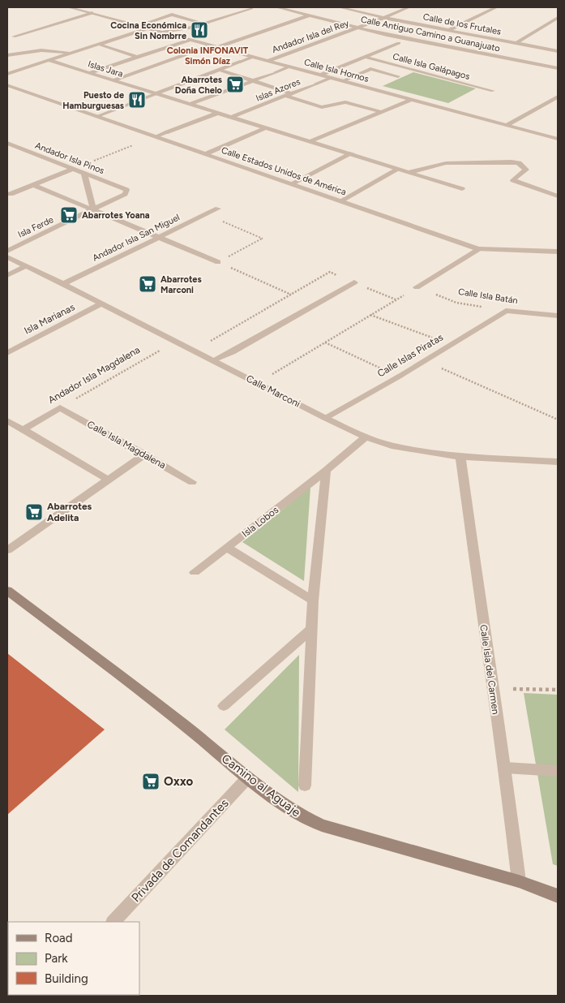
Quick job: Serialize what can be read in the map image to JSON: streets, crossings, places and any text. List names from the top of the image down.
{
  "streets": {
    "main road": ["Camino al Aguaje"],
    "street": [
      "Calle de los Frutales",
      "Calle Antiguo Camino a Guanajuato",
      "Andador Isla del Rey",
      "Calle Isla Galápagos",
      "Islas Jara",
      "Calle Isla Hornos",
      "Islas Azores",
      "Andador Isla Pinos",
      "Calle Estados Unidos de América",
      "Isla Ferde",
      "Andador Isla San Miguel",
      "Calle Isla Batán",
      "Isla Marianas",
      "Calle Islas Piratas",
      "Andador Isla Magdalena",
      "Calle Marconi",
      "Calle Isla Magdalena",
      "Isla Lobos",
      "Calle Isla del Carmen",
      "Privada de Comandantes"
    ]
  },
  "crossings": [
    ["Calle de los Frutales", "Andador Isla del Rey"],
    ["Calle Antiguo Camino a Guanajuato", "Andador Isla del Rey"],
    ["Andador Isla del Rey", "Calle Isla Hornos"],
    ["Islas Jara", "Islas Azores"],
    ["Calle Isla Hornos", "Islas Azores"],
    ["Andador Isla Pinos", "Isla Ferde"],
    ["Andador Isla San Miguel", "Calle Marconi"],
    ["Calle Isla Batán", "Calle Islas Piratas"],
    ["Isla Marianas", "Calle Marconi"],
    ["Calle Islas Piratas", "Calle Marconi"],
    ["Andador Isla Magdalena", "Calle Marconi"],
    ["Andador Isla Magdalena", "Calle Isla Magdalena"],
    ["Calle Marconi", "Isla Lobos"],
    ["Calle Marconi", "Calle Isla del Carmen"],
    ["Calle Isla del Carmen", "Camino al Aguaje"],
    ["Camino al Aguaje", "Privada de Comandantes"]
  ],
  "districts": ["Colonia INFONAVIT Simón Díaz"],
  "places": {
    "restaurant": ["Cocina Económica Sin Nombrre", "Puesto de Hamburguesas"],
    "supermarket": [
      "Abarrotes Doña Chelo",
      "Abarrotes Yoana",
      "Abarrotes Marconi",
      "Abarrotes Adelita",
      "Oxxo"
    ]
  },
  "legend": ["Road", "Park", "Building"]
}
